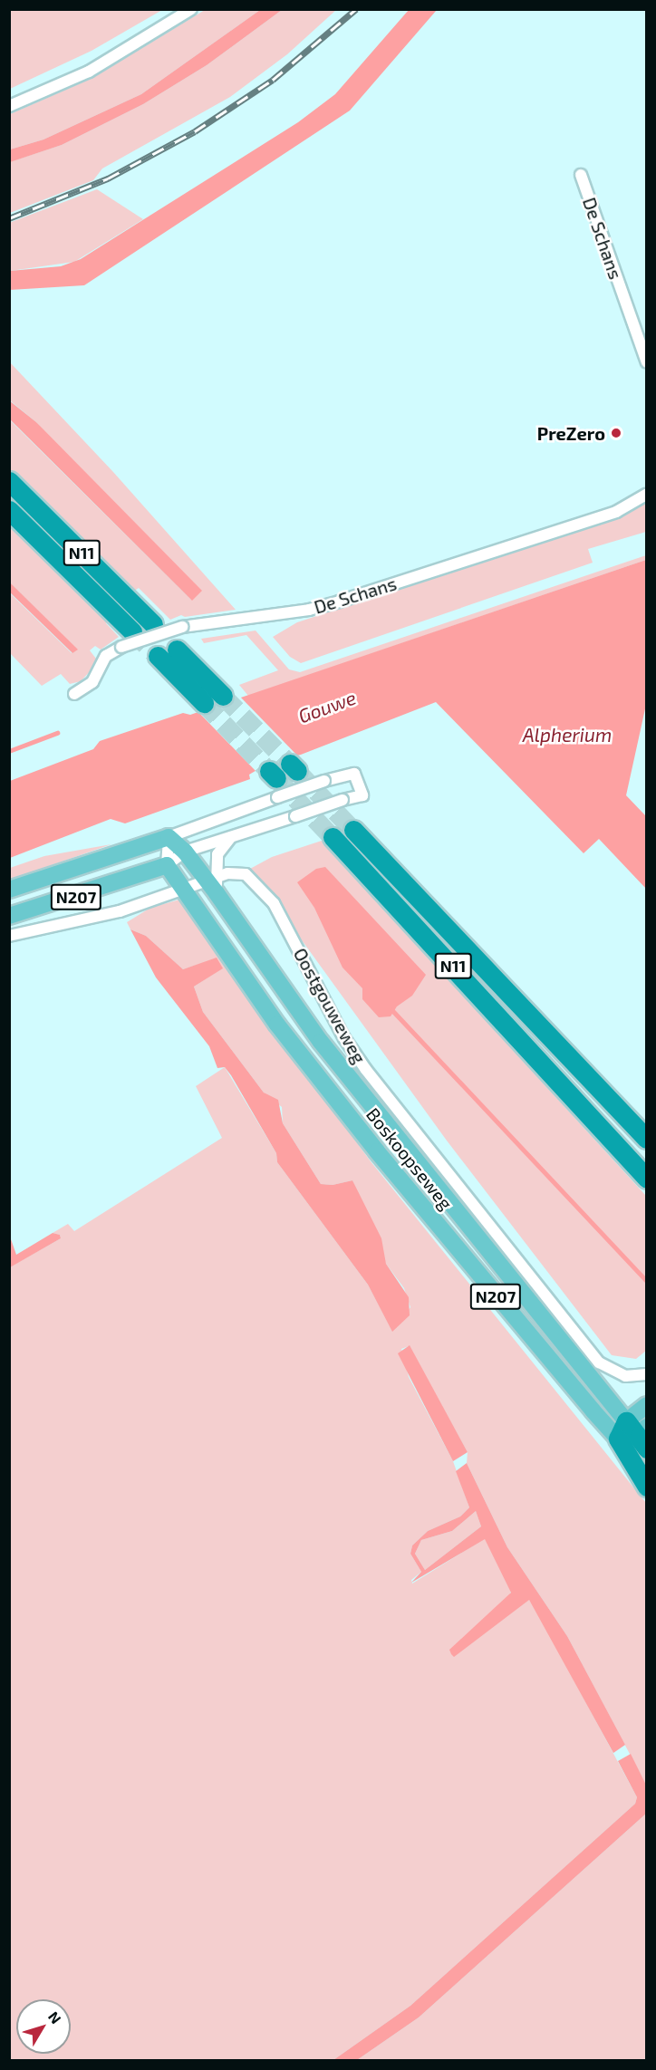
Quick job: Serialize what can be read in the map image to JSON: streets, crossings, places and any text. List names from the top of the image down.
{
  "streets": {
    "highway": ["N11"],
    "main road": ["N207", "Boskoopseweg"],
    "street": ["De Schans", "Oostgouweweg"]
  },
  "crossings": [
    ["De Schans", "N11"],
    ["N207", "Oostgouweweg"],
    ["N207", "Boskoopseweg"],
    ["Oostgouweweg", "Boskoopseweg"]
  ],
  "water": ["Gouwe", "Alpherium"],
  "places": ["PreZero"],
  "north": "top right"
}
